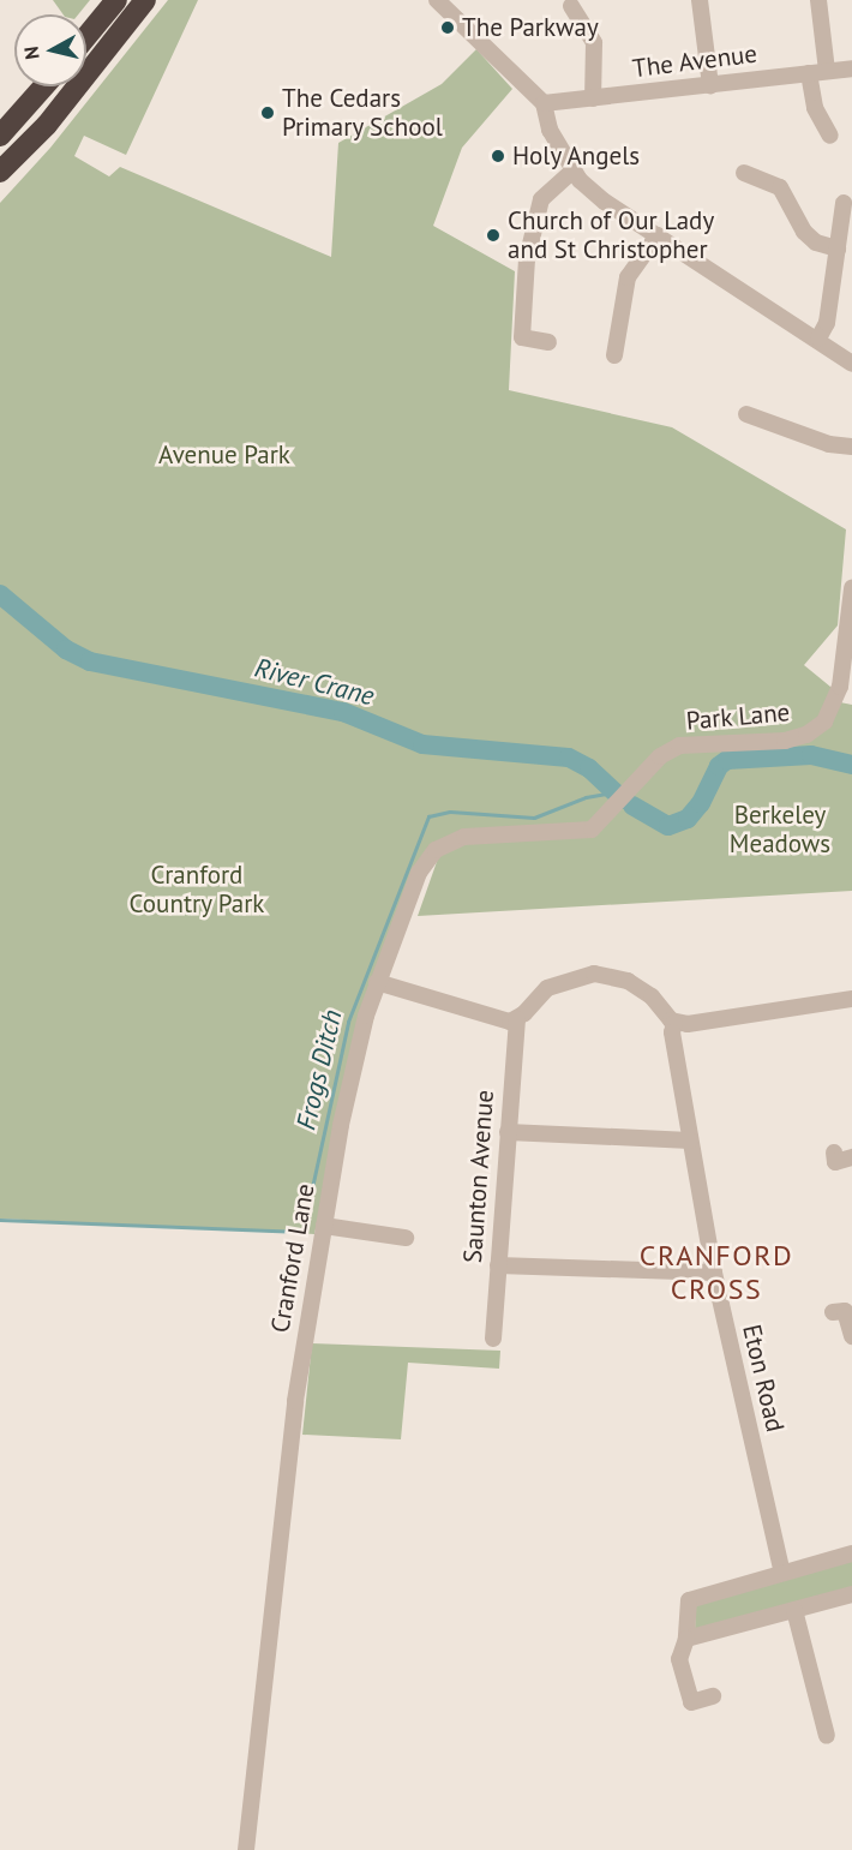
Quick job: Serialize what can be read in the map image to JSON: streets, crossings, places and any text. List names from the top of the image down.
{
  "streets": {
    "street": [
      "The Avenue",
      "Park Lane",
      "Saunton Avenue",
      "Cranford Lane",
      "Eton Road"
    ]
  },
  "crossings": [
    ["Park Lane", "Cranford Lane"]
  ],
  "districts": ["CRANFORD CROSS"],
  "water": ["River Crane", "Frogs Ditch"],
  "parks": ["Avenue Park", "Berkeley Meadows", "Cranford Country Park"],
  "places": [
    "The Parkway",
    "The Cedars Primary School",
    "Holy Angels",
    "Church of Our Lady and St Christopher"
  ],
  "north": "left"
}
